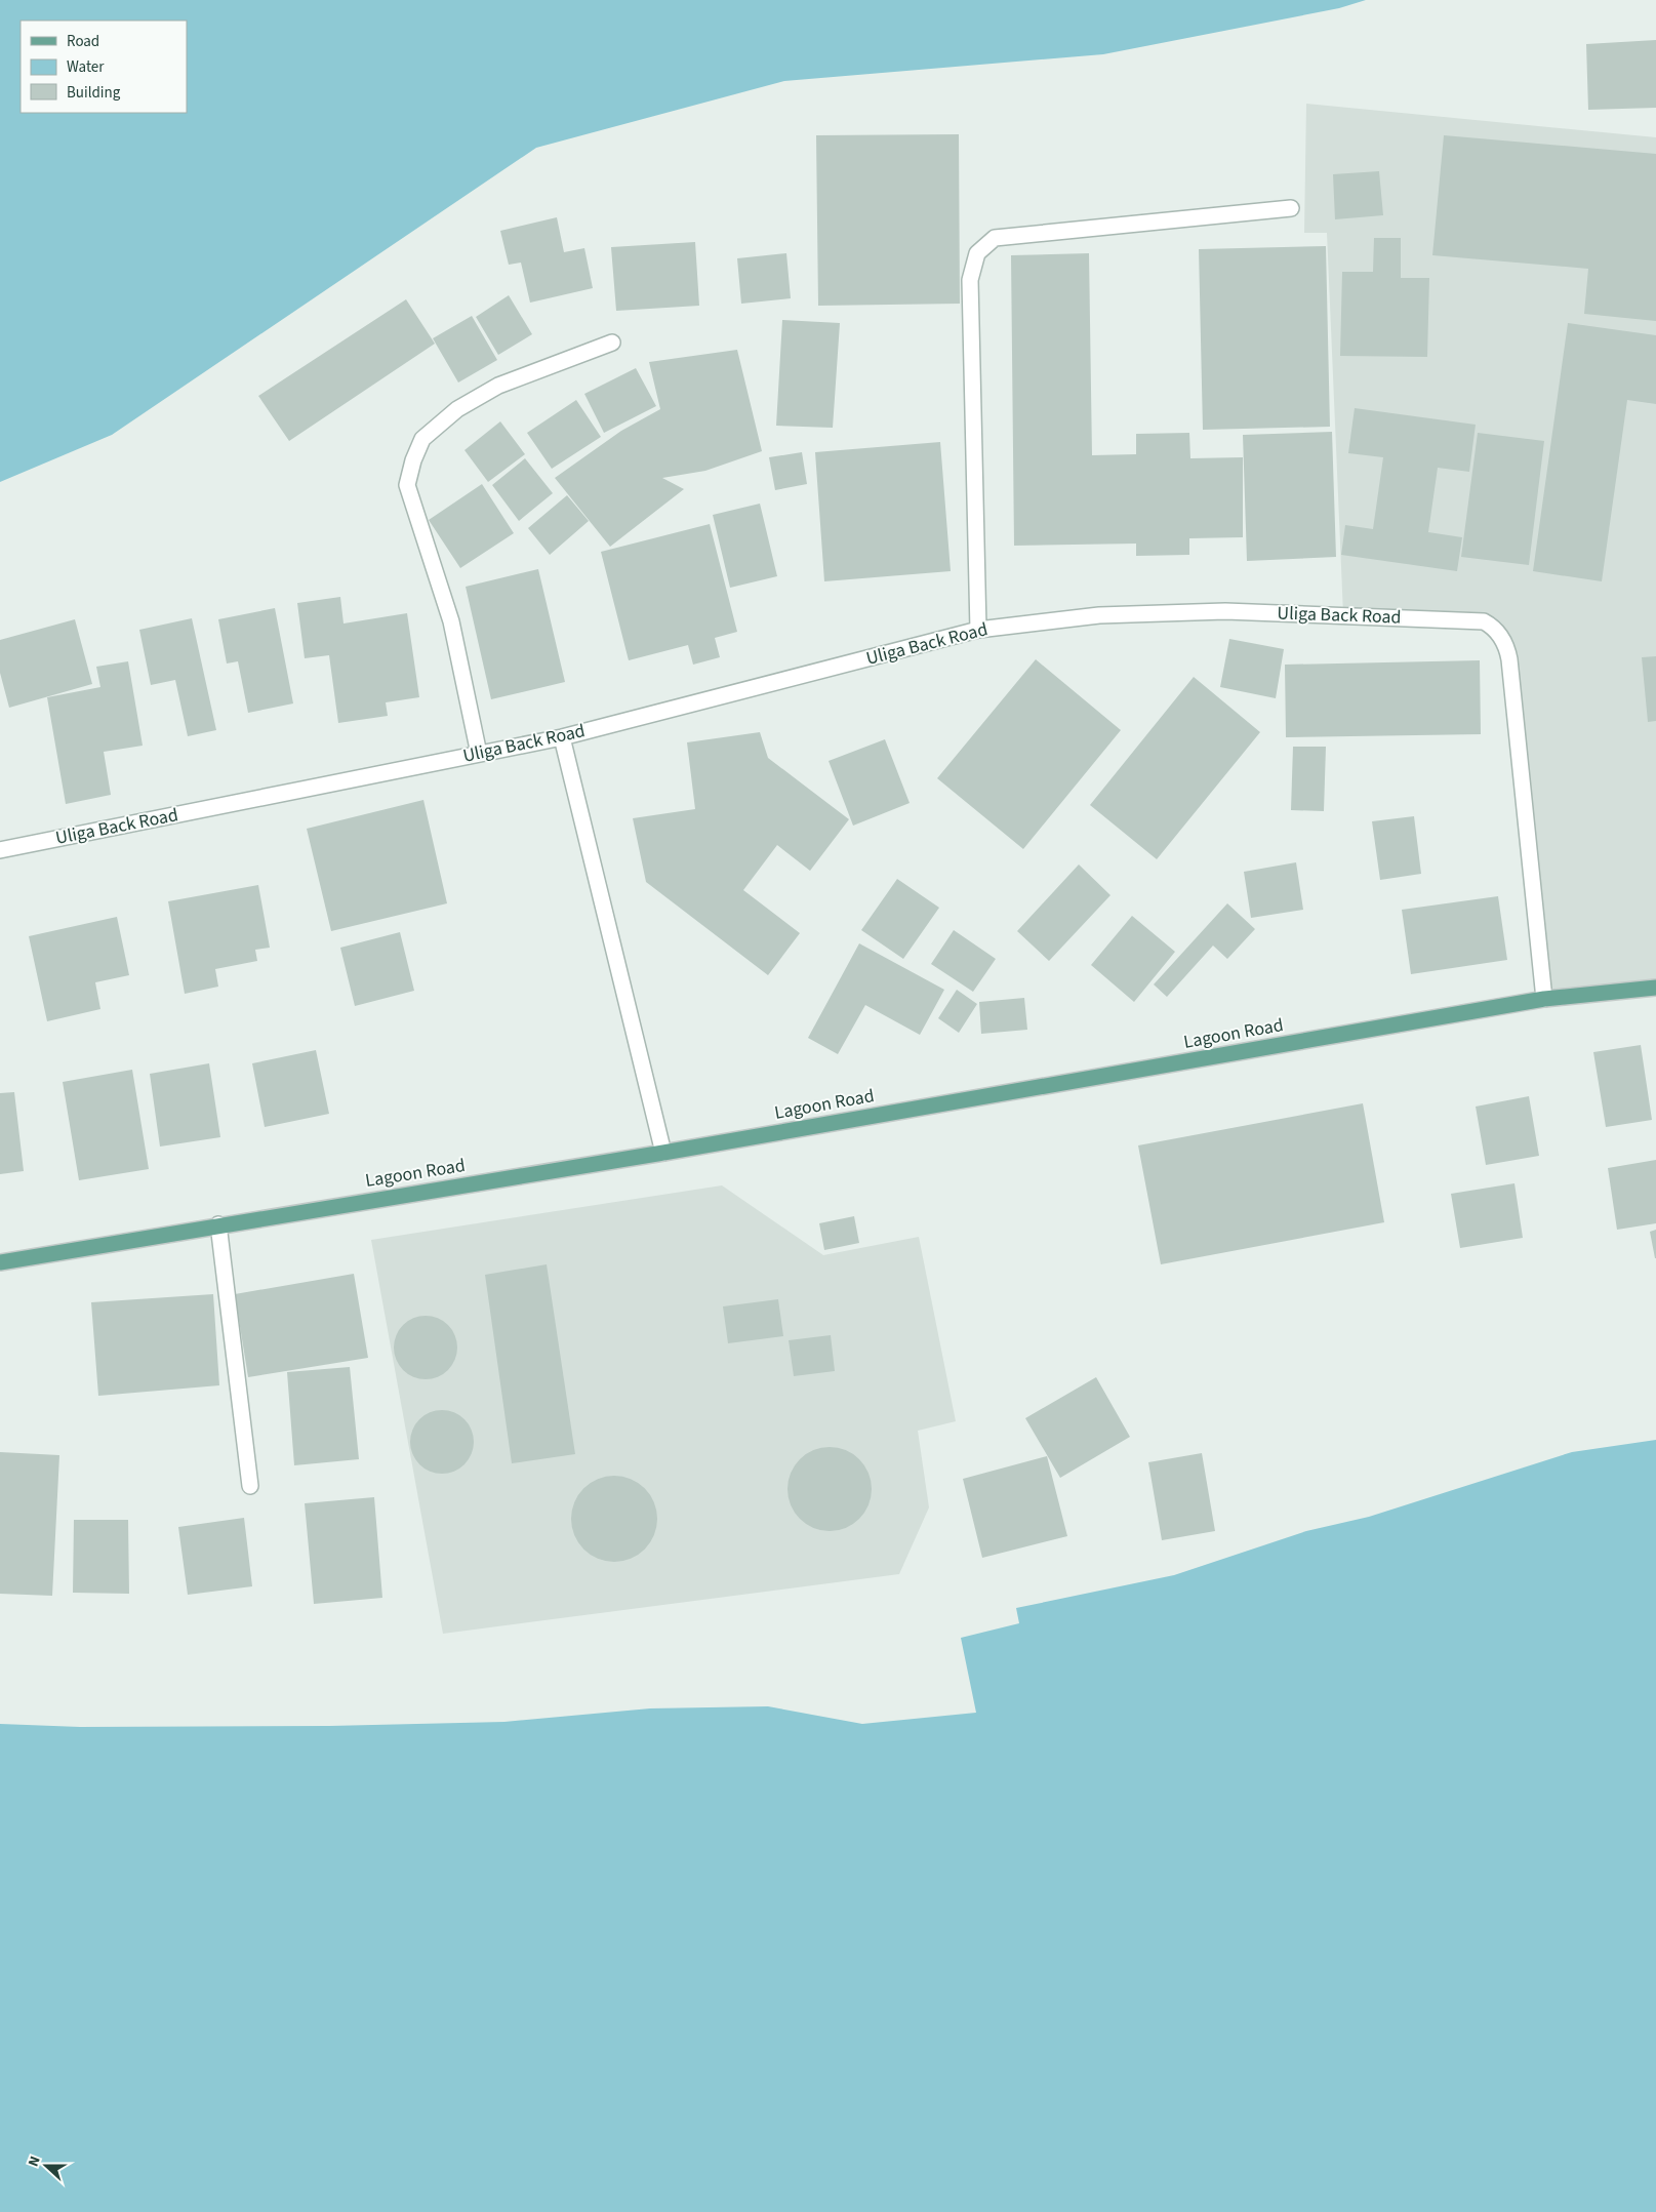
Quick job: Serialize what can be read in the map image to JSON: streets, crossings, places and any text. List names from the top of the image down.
{
  "streets": {
    "main road": ["Lagoon Road"],
    "street": ["Uliga Back Road"]
  },
  "crossings": [
    ["Uliga Back Road", "Lagoon Road"]
  ],
  "legend": ["Road", "Water", "Building"],
  "north": "left"
}
